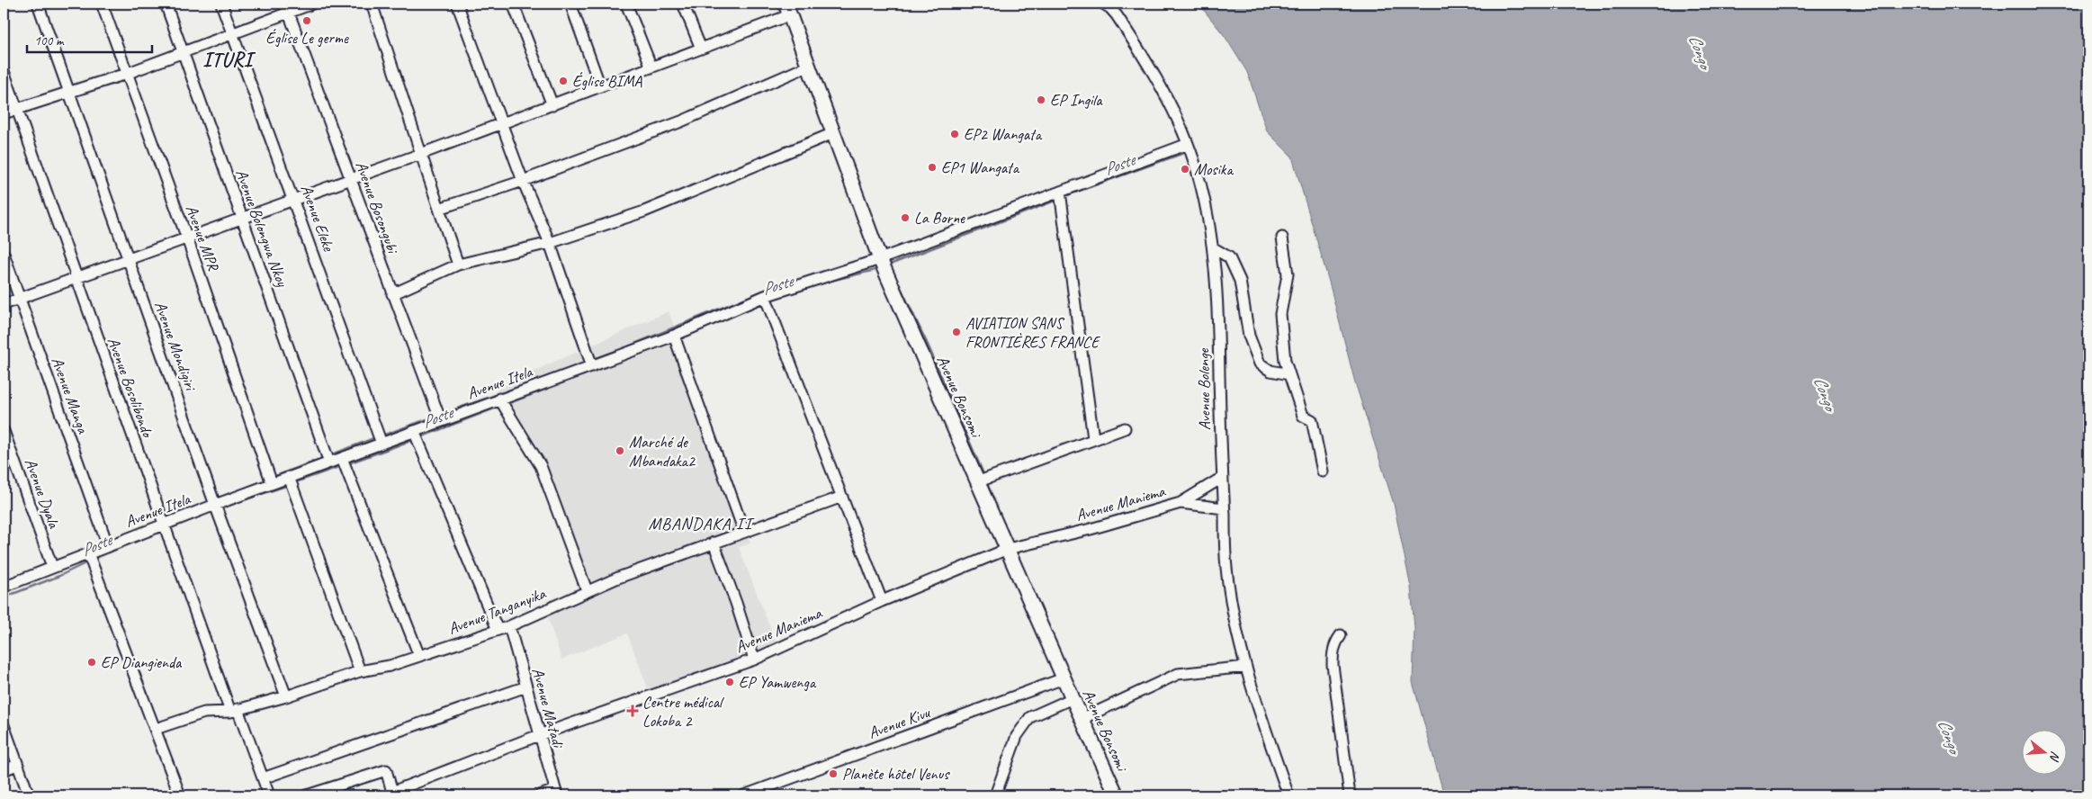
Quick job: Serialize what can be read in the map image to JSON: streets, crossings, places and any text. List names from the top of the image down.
{
  "streets": {
    "main road": ["Avenue Bonsomi"],
    "street": [
      "Avenue Bosongubi",
      "Avenue Eleke",
      "Avenue Bolongwa Nkoy",
      "Avenue MPR",
      "Avenue Mondigiri",
      "Avenue Itela",
      "Avenue Bosolibondo",
      "Avenue Bolenge",
      "Avenue Manga",
      "Avenue Dyala",
      "Avenue Maniema",
      "Avenue Tanganyika",
      "Avenue Matadi",
      "Avenue Kivu"
    ]
  },
  "crossings": [
    ["Avenue Bosongubi", "Avenue Itela"],
    ["Avenue Eleke", "Avenue Itela"],
    ["Avenue Bolongwa Nkoy", "Avenue Itela"],
    ["Avenue MPR", "Avenue Itela"],
    ["Avenue Mondigiri", "Avenue Itela"],
    ["Avenue Mondigiri", "Avenue Tanganyika"],
    ["Avenue Itela", "Avenue Bosolibondo"],
    ["Avenue Itela", "Avenue Bolenge"],
    ["Avenue Itela", "Avenue Manga"],
    ["Avenue Itela", "Avenue Bonsomi"],
    ["Avenue Itela", "Avenue Dyala"],
    ["Avenue Bosolibondo", "Avenue Tanganyika"],
    ["Avenue Bonsomi", "Avenue Maniema"],
    ["Avenue Bonsomi", "Avenue Kivu"],
    ["Avenue Maniema", "Avenue Matadi"],
    ["Avenue Tanganyika", "Avenue Matadi"]
  ],
  "districts": ["ITURI", "MBANDAKA II"],
  "water": ["Congo", "Poste"],
  "places": {
    "other": [
      "Église Le germe",
      "Église BIMA",
      "EP Ingila",
      "EP2 Wangata",
      "EP1 Wangata",
      "Mosika",
      "La Borne",
      "AVIATION SANS FRONTIÈRES FRANCE",
      "Marché de Mbandaka2",
      "EP Diangienda",
      "EP Yamwenga",
      "Planète hôtel Venus"
    ],
    "health": ["Centre médical Lokoba 2"]
  },
  "scale_bar": "100 m",
  "north": "right"
}
